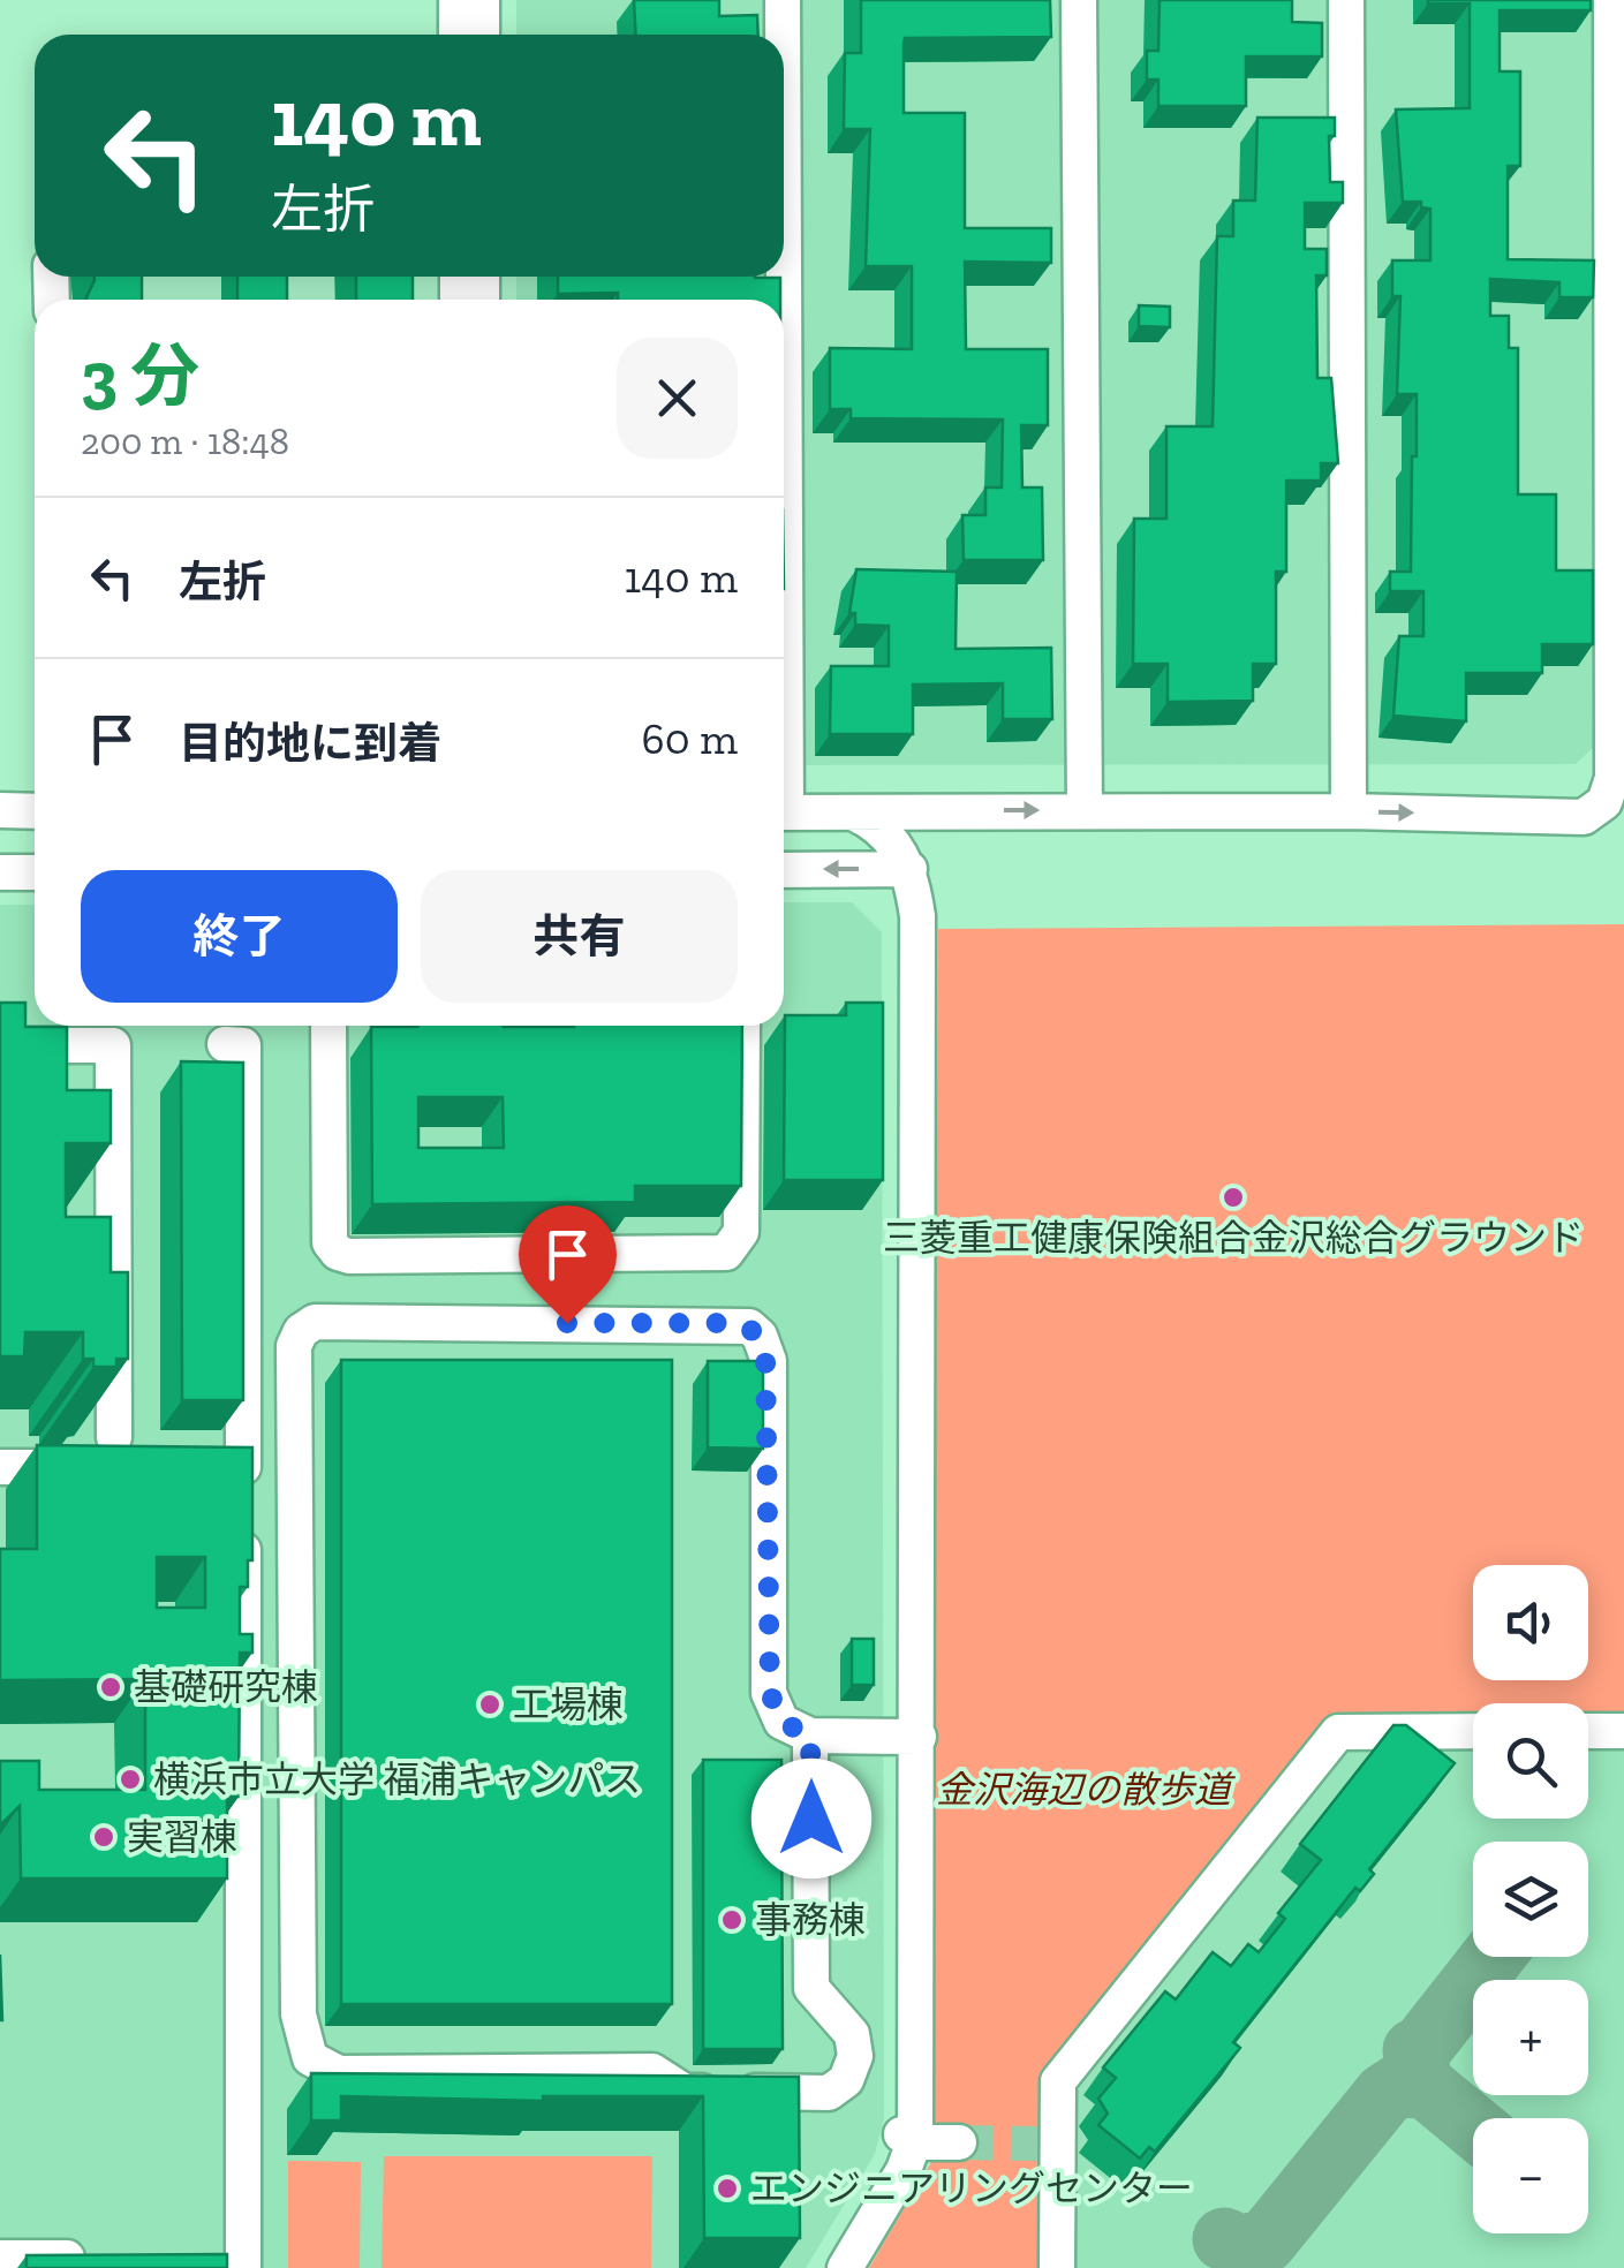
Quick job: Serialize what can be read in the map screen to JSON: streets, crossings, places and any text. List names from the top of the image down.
{
  "parks": ["金沢海辺の散歩道"],
  "places": [
    "三菱重工健康保険組合金沢総合グラウンド",
    "基礎研究棟",
    "工場棟",
    "横浜市立大学 福浦キャンパス",
    "実習棟",
    "事務棟",
    "エンジニアリングセンター"
  ],
  "page": {
    "turn": ["140 m", "左折"],
    "heading": ["3 分", "200 m · 18:48"],
    "list": [
      {
        "name": "左折",
        "value": "140 m"
      },
      {
        "name": "目的地に到着",
        "value": "60 m"
      }
    ],
    "buttons": ["終了", "共有"],
    "map_buttons": ["+", "−"]
  }
}
